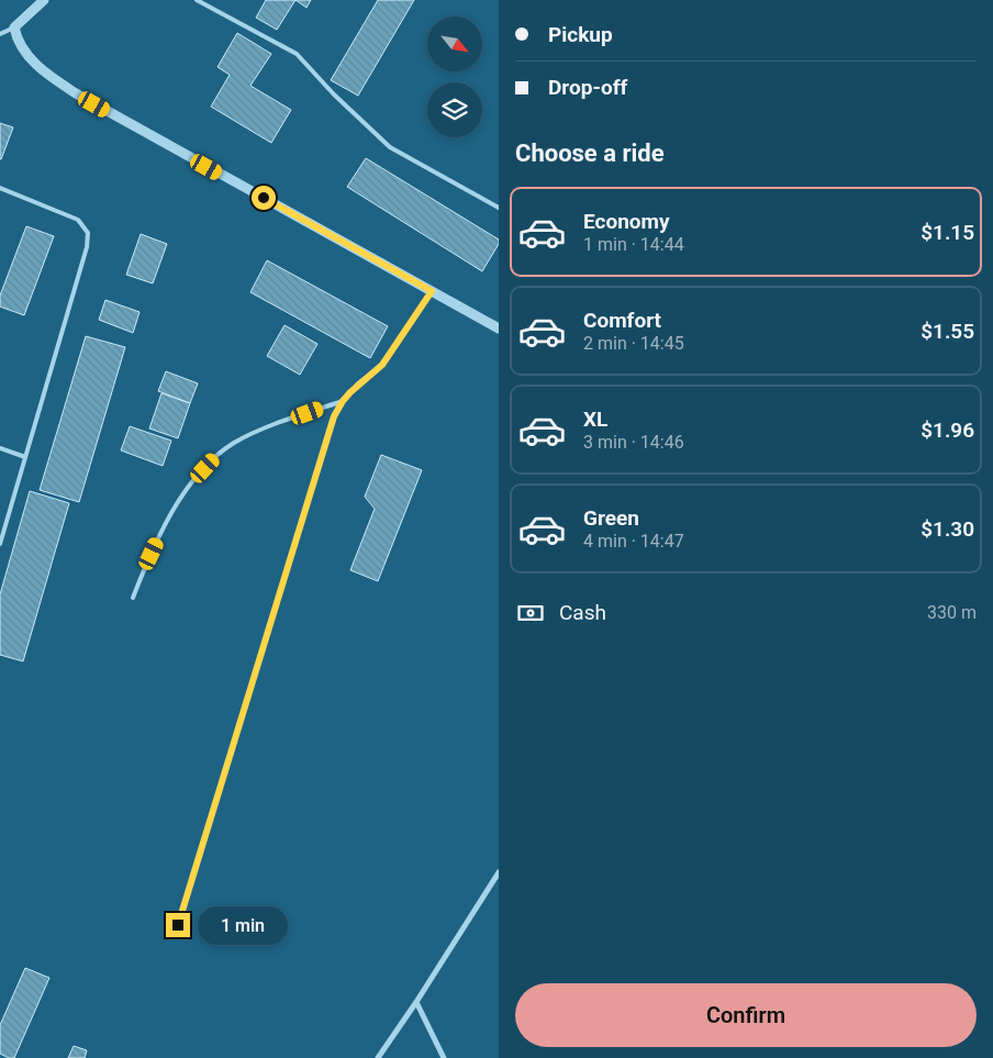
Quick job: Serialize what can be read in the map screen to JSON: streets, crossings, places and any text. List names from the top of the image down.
{
  "north": "bottom right",
  "page": {
    "banner": ["Pickup", "Drop-off"],
    "heading": "Choose a ride",
    "list": [
      {
        "name": "Economy",
        "note": "1 min · 14:44",
        "value": "$1.15"
      },
      {
        "name": "Comfort",
        "note": "2 min · 14:45",
        "value": "$1.55"
      },
      {
        "name": "XL",
        "note": "3 min · 14:46",
        "value": "$1.96"
      },
      {
        "name": "Green",
        "note": "4 min · 14:47",
        "value": "$1.30"
      }
    ],
    "pay": ["Cash", "330 m"],
    "bubble": "1 min",
    "buttons": "Confirm"
  }
}
